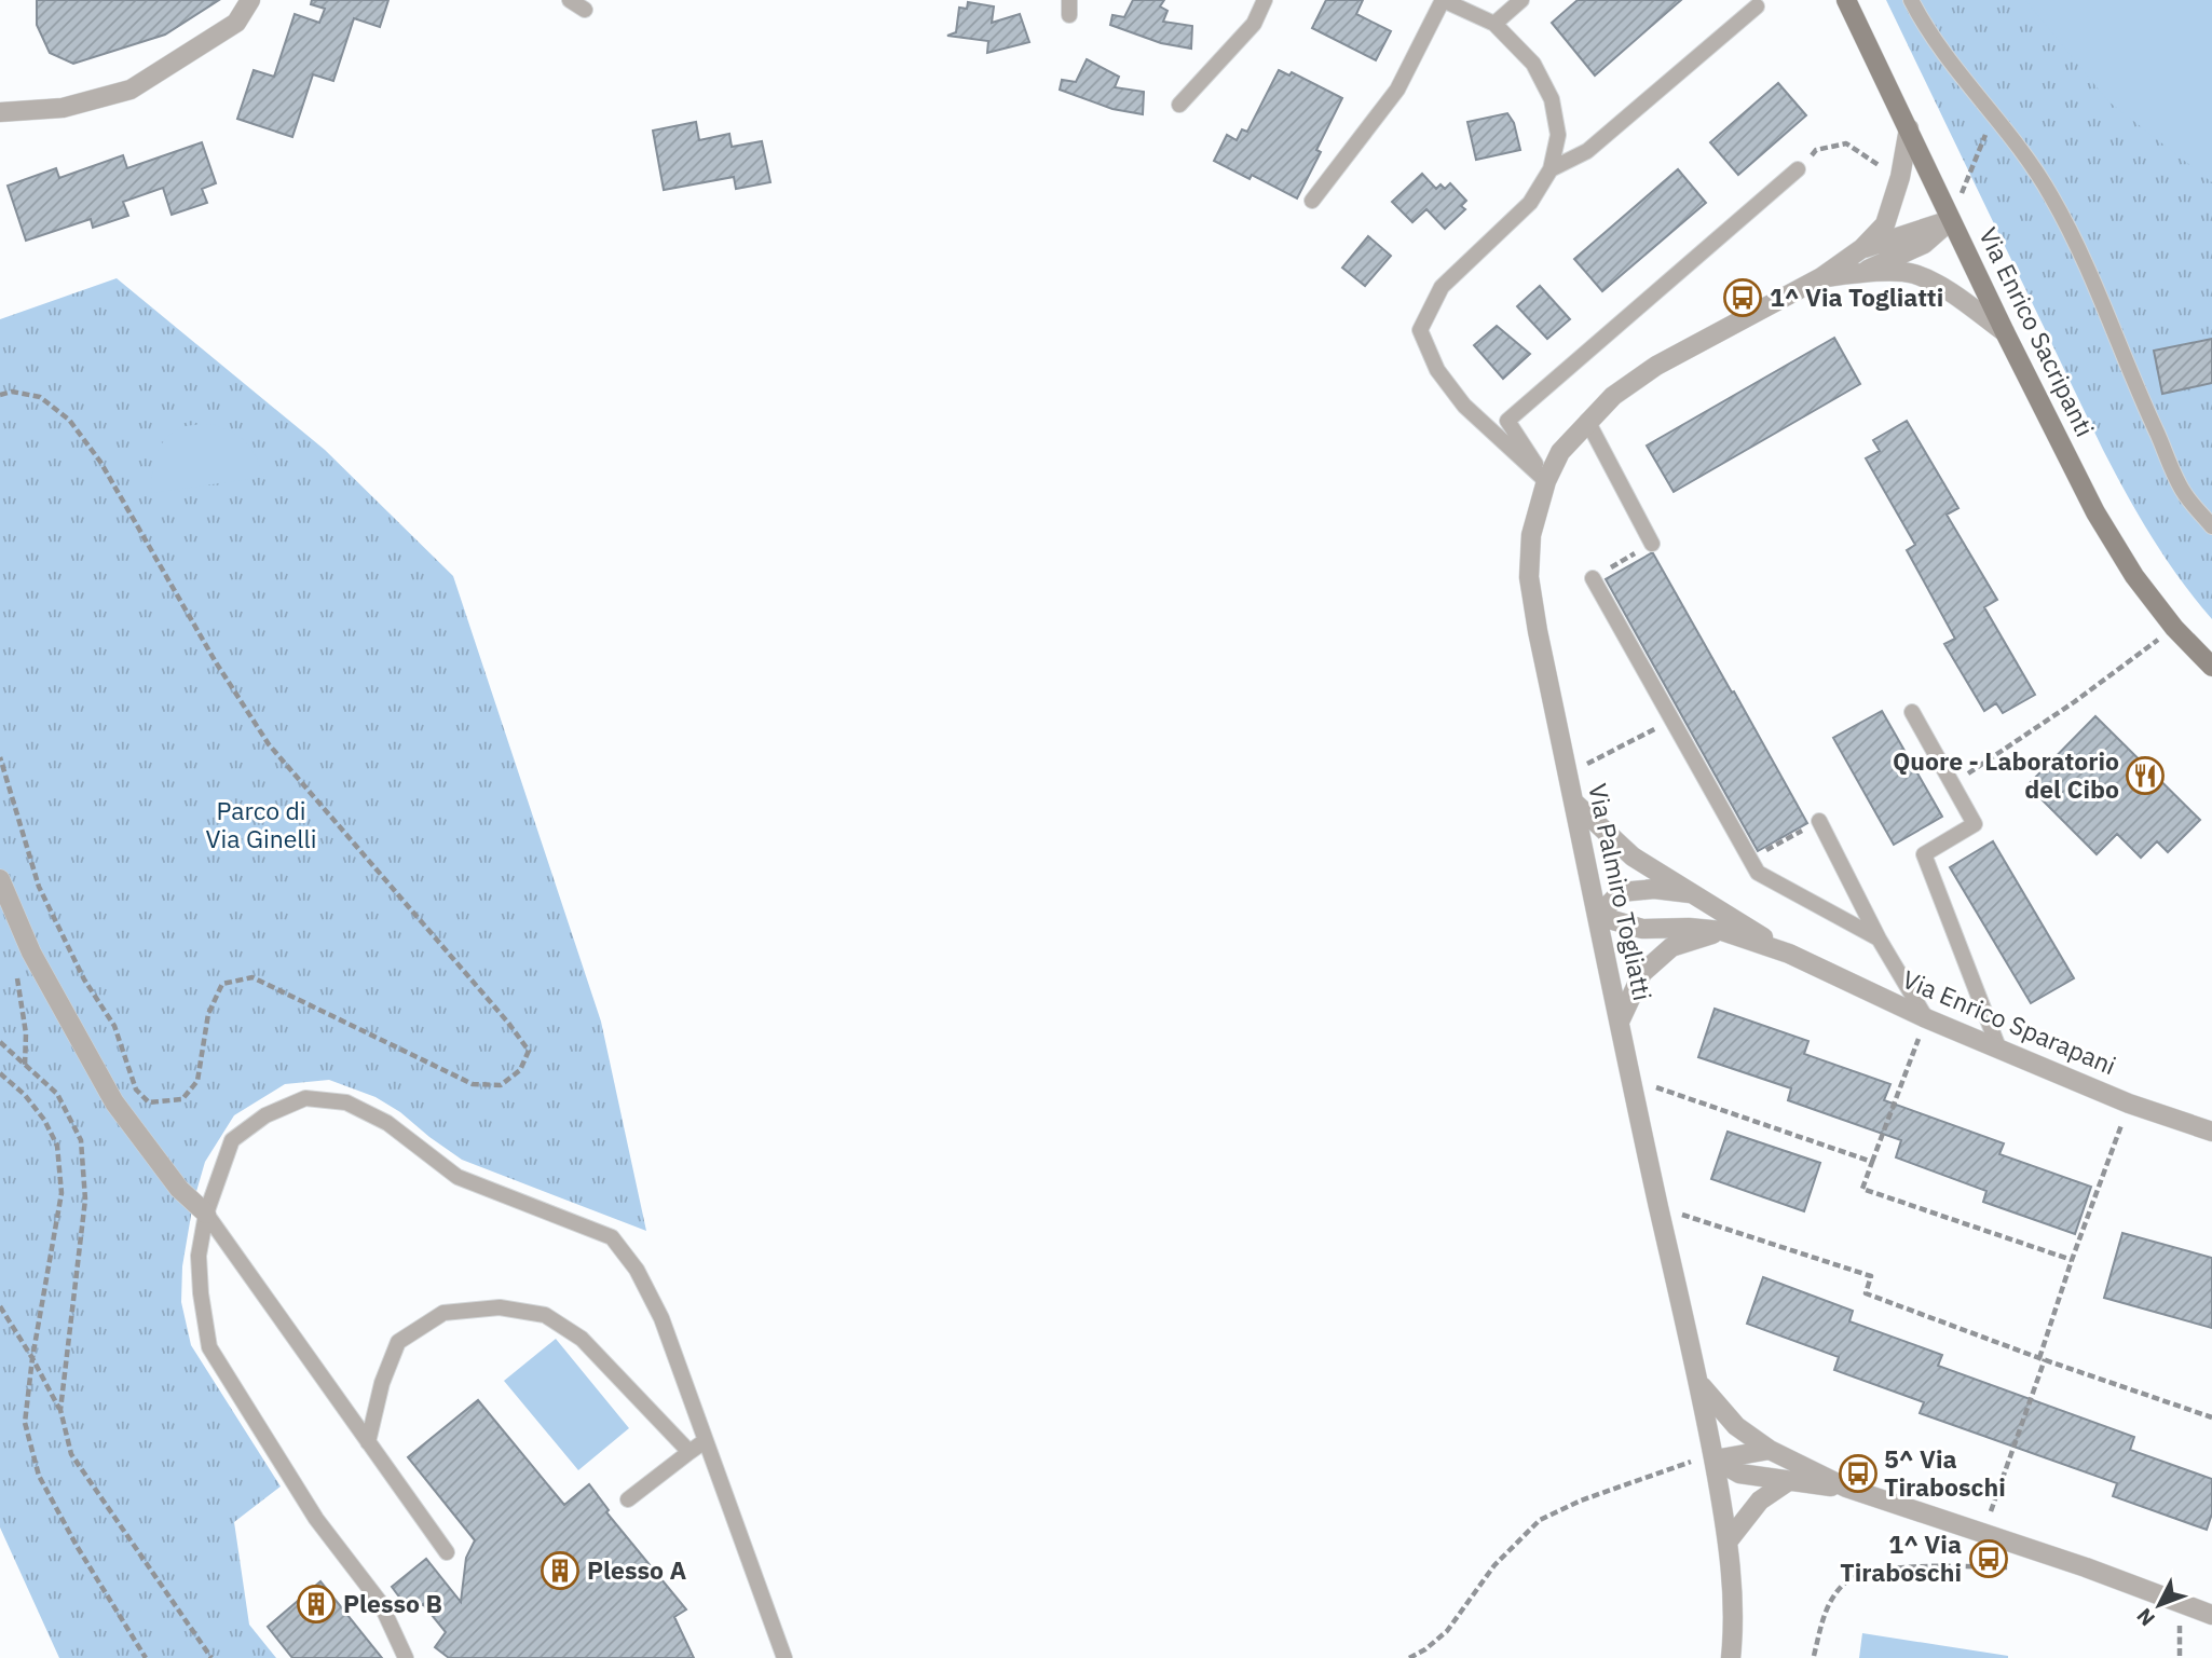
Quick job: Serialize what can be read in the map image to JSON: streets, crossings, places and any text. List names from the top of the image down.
{
  "streets": {
    "street": ["Via Enrico Sacripanti", "Via Palmiro Togliatti", "Via Enrico Sparapani"]
  },
  "crossings": [
    ["Via Enrico Sacripanti", "Via Palmiro Togliatti"],
    ["Via Palmiro Togliatti", "Via Enrico Sparapani"]
  ],
  "parks": ["Parco di Via Ginelli"],
  "places": {
    "bus stop": ["1^ Via Togliatti", "5^ Via Tiraboschi", "1^ Via Tiraboschi"],
    "restaurant": ["Quore - Laboratorio del Cibo"],
    "building": ["Plesso A", "Plesso B"]
  },
  "north": "bottom left"
}
